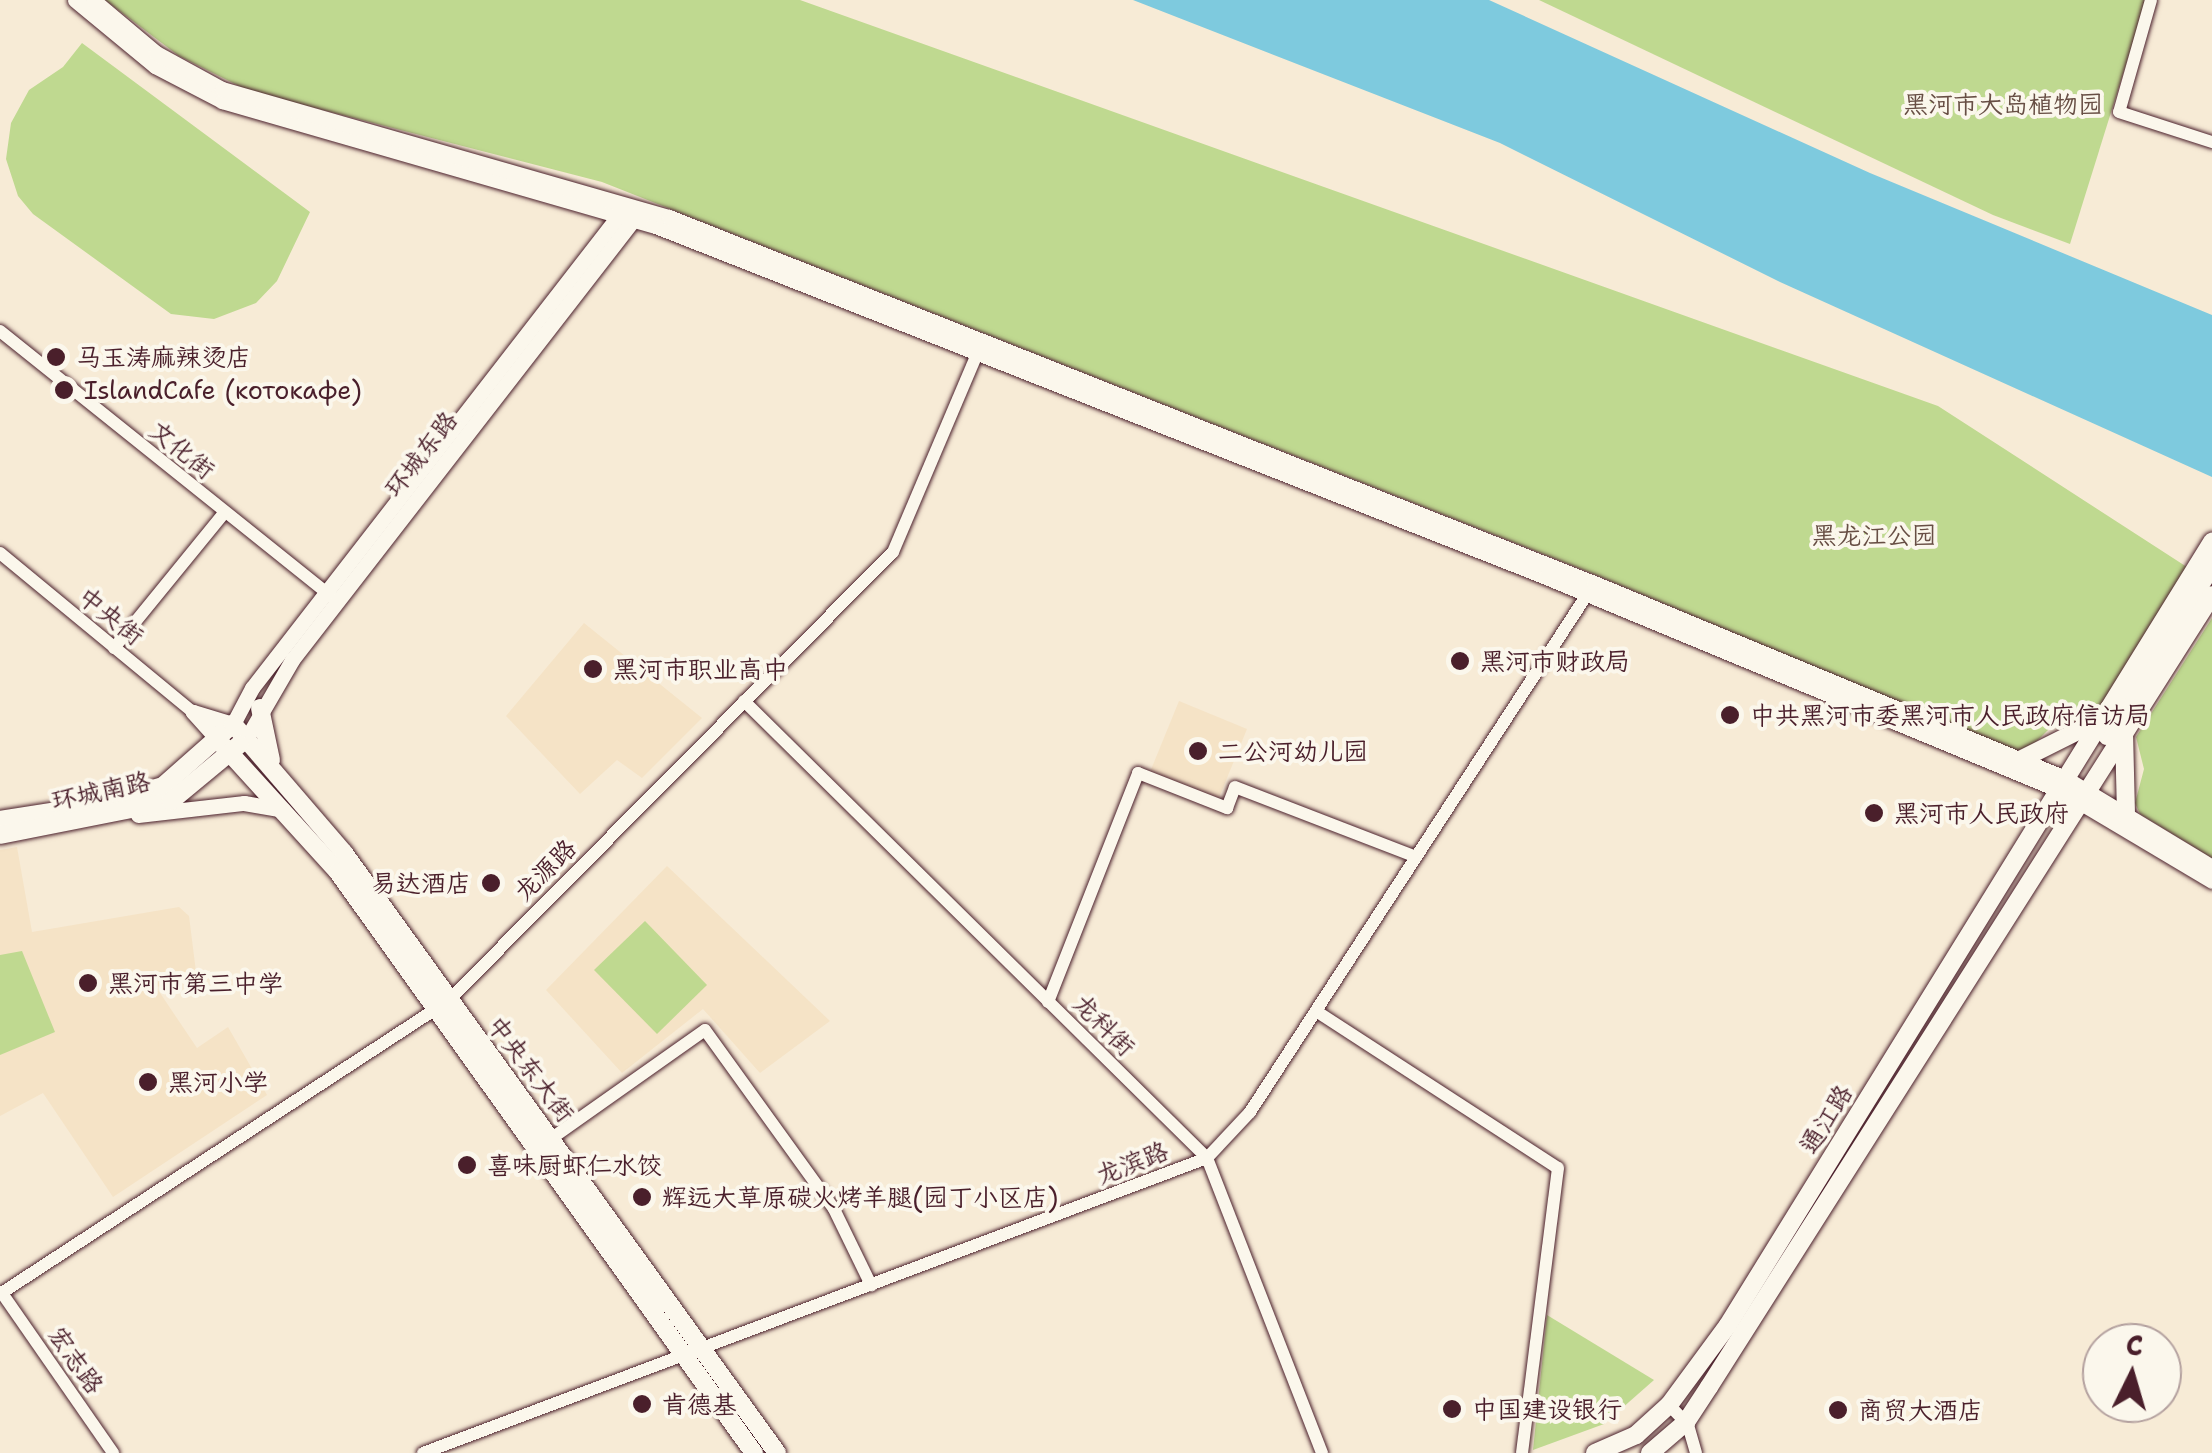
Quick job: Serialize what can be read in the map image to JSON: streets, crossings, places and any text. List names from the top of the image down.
{
  "streets": {
    "main road": ["环城南路", "中央东大街", "通江路"],
    "street": [
      "文化街",
      "环城东路",
      "中央街",
      "龙源路",
      "龙科街",
      "龙滨路",
      "宏志路"
    ]
  },
  "crossings": [
    ["文化街", "环城东路"],
    ["环城东路", "环城南路"],
    ["环城东路", "中央东大街"],
    ["环城南路", "中央东大街"],
    ["龙源路", "龙科街"],
    ["龙源路", "中央东大街"],
    ["龙源路", "宏志路"],
    ["龙科街", "龙滨路"],
    ["中央东大街", "龙滨路"]
  ],
  "parks": ["黑河市大岛植物园", "黑龙江公园"],
  "places": [
    "马玉涛麻辣烫店",
    "IslandCafe (котокафе)",
    "黑河市财政局",
    "黑河市职业高中",
    "中共黑河市委黑河市人民政府信访局",
    "二公河幼儿园",
    "黑河市人民政府",
    "易达酒店",
    "黑河市第三中学",
    "黑河小学",
    "喜味厨虾仁水饺",
    "辉远大草原碳火烤羊腿(园丁小区店)",
    "肯德基",
    "中国建设银行",
    "商贸大酒店"
  ],
  "north": "top"
}
